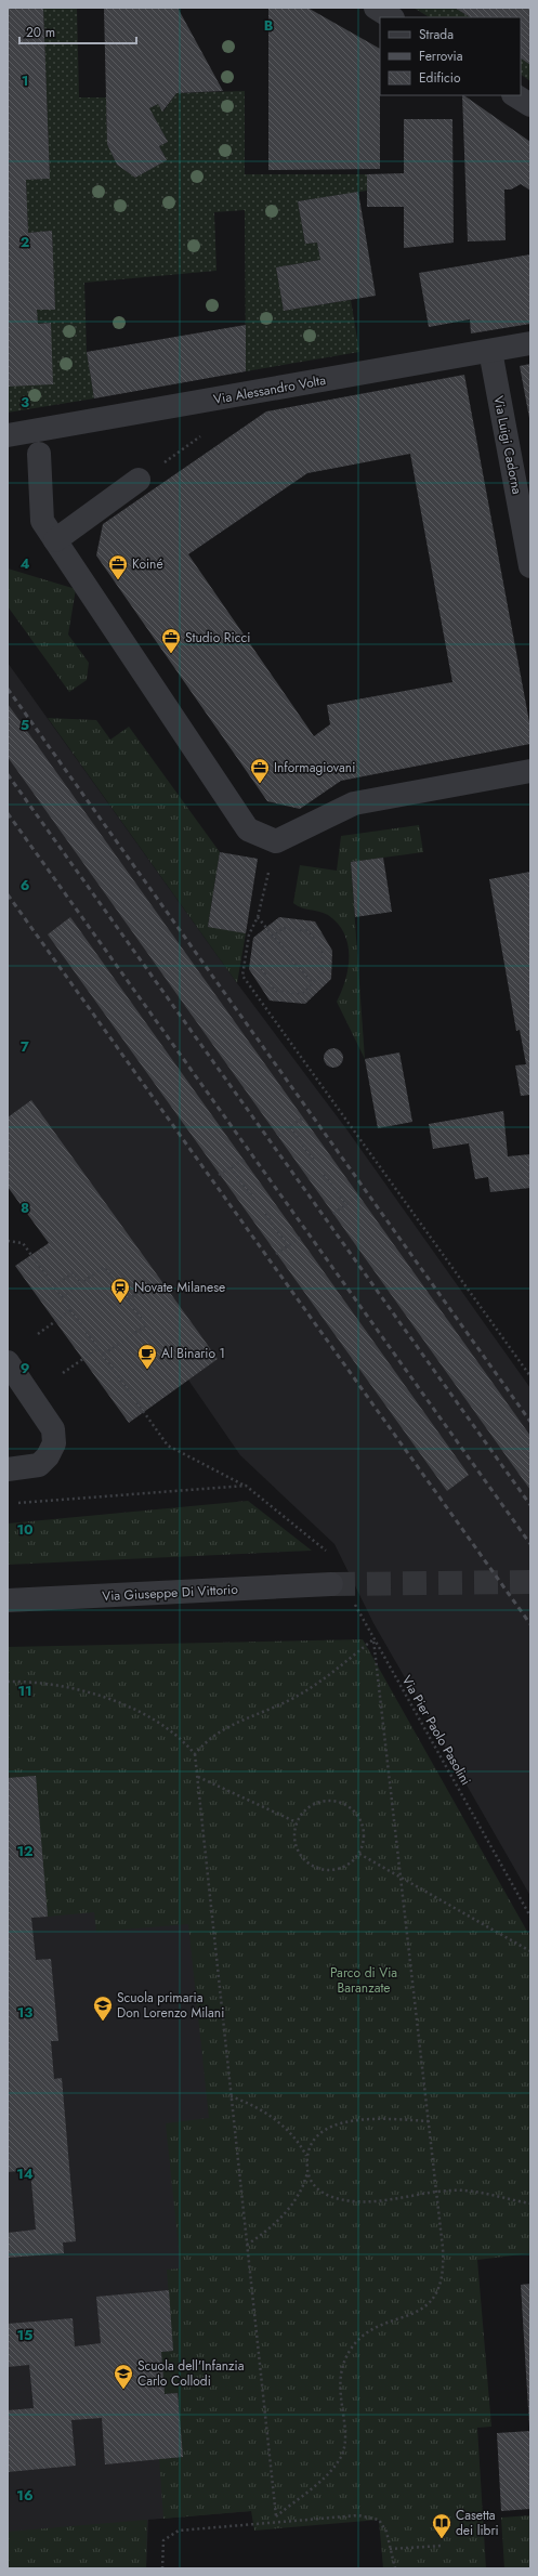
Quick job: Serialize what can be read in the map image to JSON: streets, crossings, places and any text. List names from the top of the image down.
{
  "streets": {
    "street": ["Via Alessandro Volta", "Via Luigi Cadorna", "Via Giuseppe Di Vittorio"],
    "path": ["Via Pier Paolo Pasolini"]
  },
  "crossings": [
    ["Via Alessandro Volta", "Via Luigi Cadorna"]
  ],
  "parks": ["Parco di Via Baranzate"],
  "places": {
    "office": ["Koiné", "Studio Ricci", "Informagiovani"],
    "station": ["Novate Milanese"],
    "cafe": ["Al Binario 1"],
    "school or university": ["Scuola primaria Don Lorenzo Milani", "Scuola dell'Infanzia Carlo Collodi"],
    "library": ["Casetta dei libri"]
  },
  "legend": ["Strada", "Ferrovia", "Edificio"],
  "scale_bar": "20 m",
  "grid": {
    "columns": ["B"],
    "rows": [
      "1",
      "2",
      "3",
      "4",
      "5",
      "6",
      "7",
      "8",
      "9",
      "10",
      "11",
      "12",
      "13",
      "14",
      "15",
      "16"
    ]
  }
}
